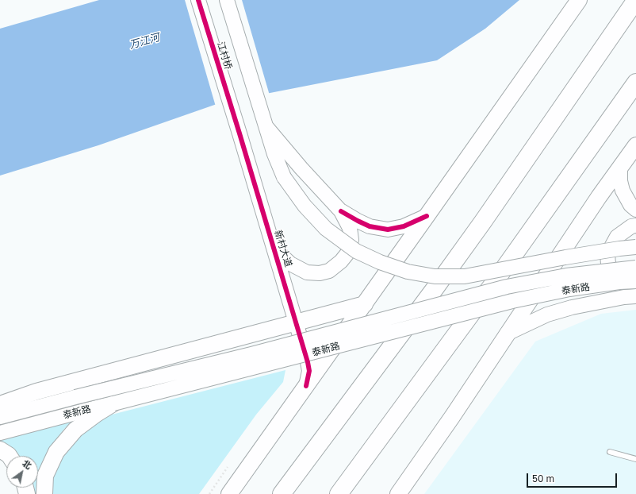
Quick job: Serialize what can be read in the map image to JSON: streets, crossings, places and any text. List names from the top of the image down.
{
  "streets": {
    "main road": ["江村桥", "新村大道", "泰新路"]
  },
  "crossings": [
    ["江村桥", "新村大道"]
  ],
  "water": ["万江河"],
  "scale_bar": "50 m",
  "north": "top right"
}
